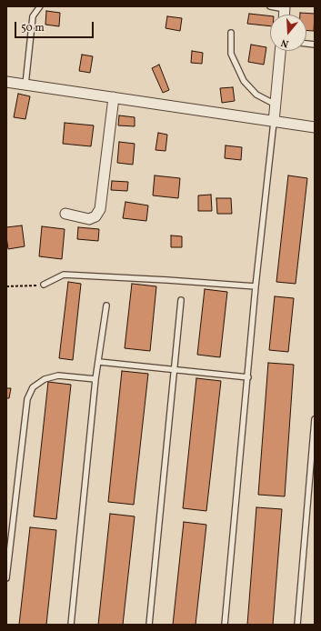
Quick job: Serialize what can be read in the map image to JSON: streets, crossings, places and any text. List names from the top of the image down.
{
  "scale_bar": "50 m",
  "north": "bottom"
}
